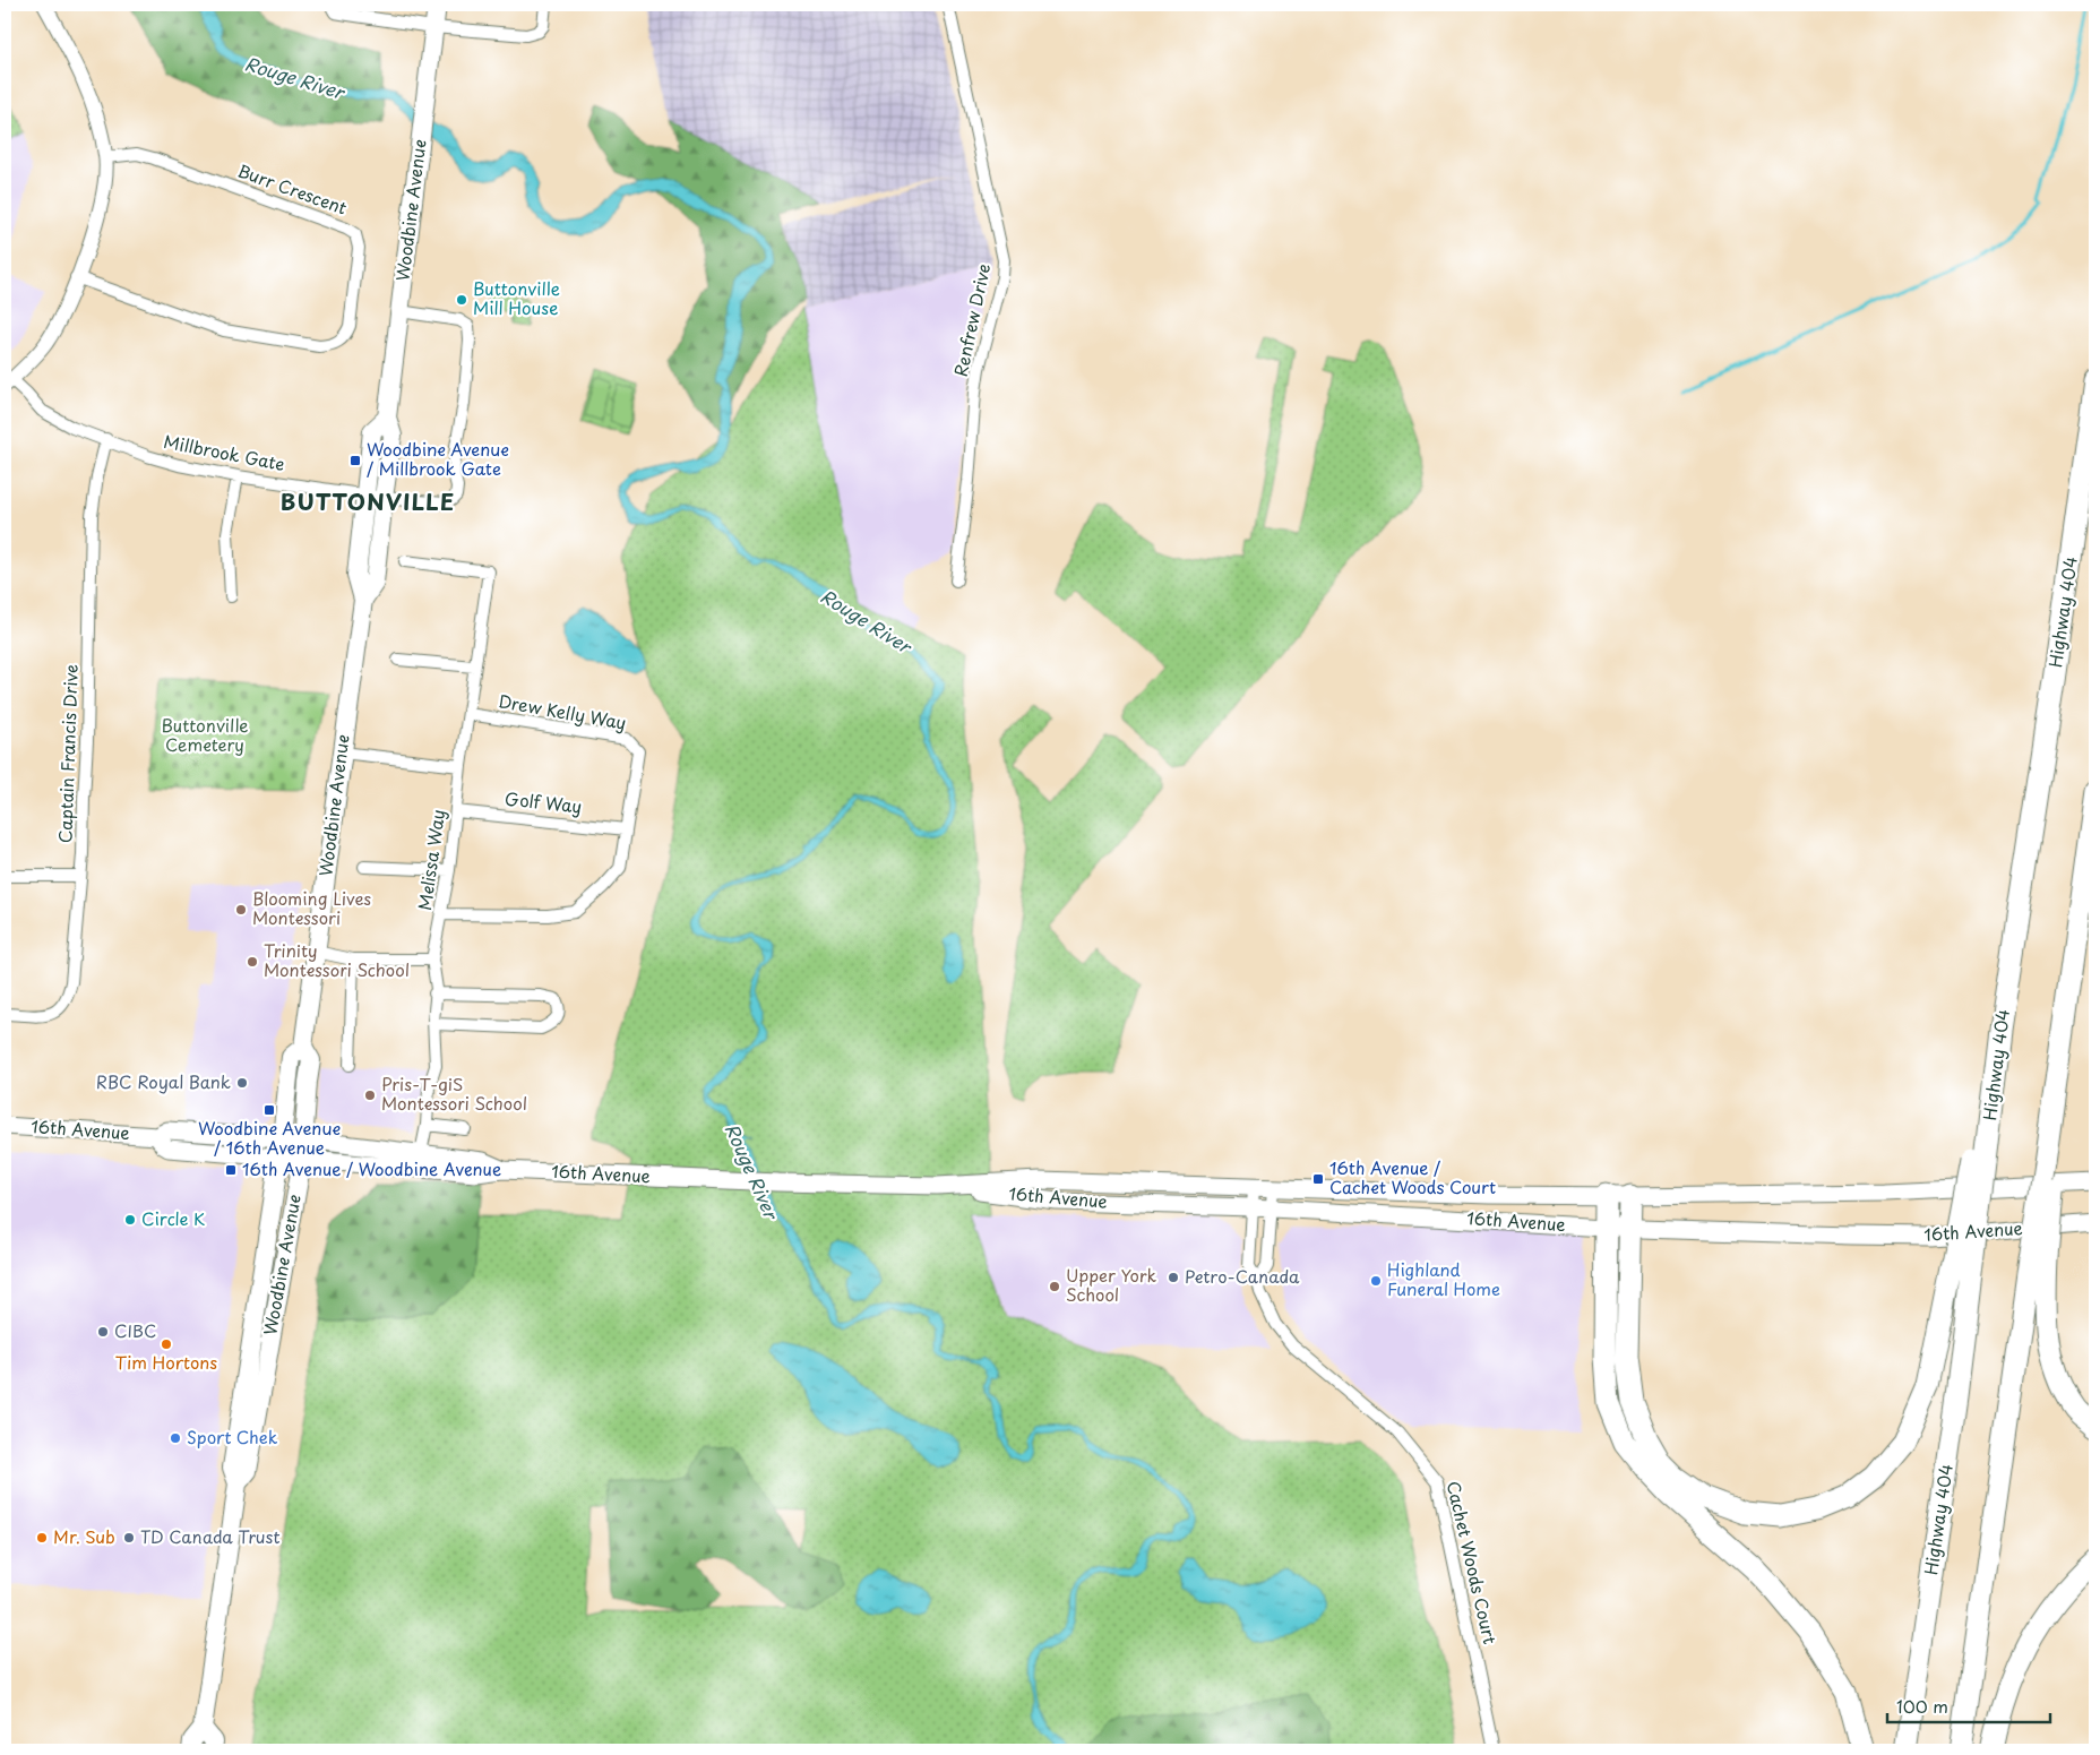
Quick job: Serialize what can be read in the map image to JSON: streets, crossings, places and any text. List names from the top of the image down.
{
  "streets": {
    "highway": ["Highway 404"],
    "main road": ["Woodbine Avenue", "16th Avenue"],
    "street": [
      "Burr Crescent",
      "Renfrew Drive",
      "Millbrook Gate",
      "Drew Kelly Way",
      "Captain Francis Drive",
      "Golf Way",
      "Melissa Way",
      "Cachet Woods Court"
    ]
  },
  "crossings": [
    ["Woodbine Avenue", "Millbrook Gate"],
    ["Woodbine Avenue", "16th Avenue"],
    ["Millbrook Gate", "Captain Francis Drive"],
    ["Drew Kelly Way", "Golf Way"],
    ["Drew Kelly Way", "Melissa Way"],
    ["Golf Way", "Melissa Way"],
    ["Melissa Way", "16th Avenue"],
    ["16th Avenue", "Cachet Woods Court"]
  ],
  "districts": ["BUTTONVILLE"],
  "water": ["Rouge River"],
  "parks": ["Buttonville Cemetery"],
  "places": {
    "other": [
      "Buttonville Mill House",
      "Blooming Lives Montessori",
      "Trinity Montessori School",
      "RBC Royal Bank",
      "Pris-T-giS Montessori School",
      "Circle K",
      "Petro-Canada",
      "Highland Funeral Home",
      "Upper York School",
      "CIBC",
      "Tim Hortons",
      "Sport Chek",
      "Mr. Sub",
      "TD Canada Trust"
    ],
    "transit": [
      "Woodbine Avenue / Millbrook Gate",
      "Woodbine Avenue / 16th Avenue",
      "16th Avenue / Woodbine Avenue",
      "16th Avenue / Cachet Woods Court"
    ]
  },
  "scale_bar": "100 m"
}
